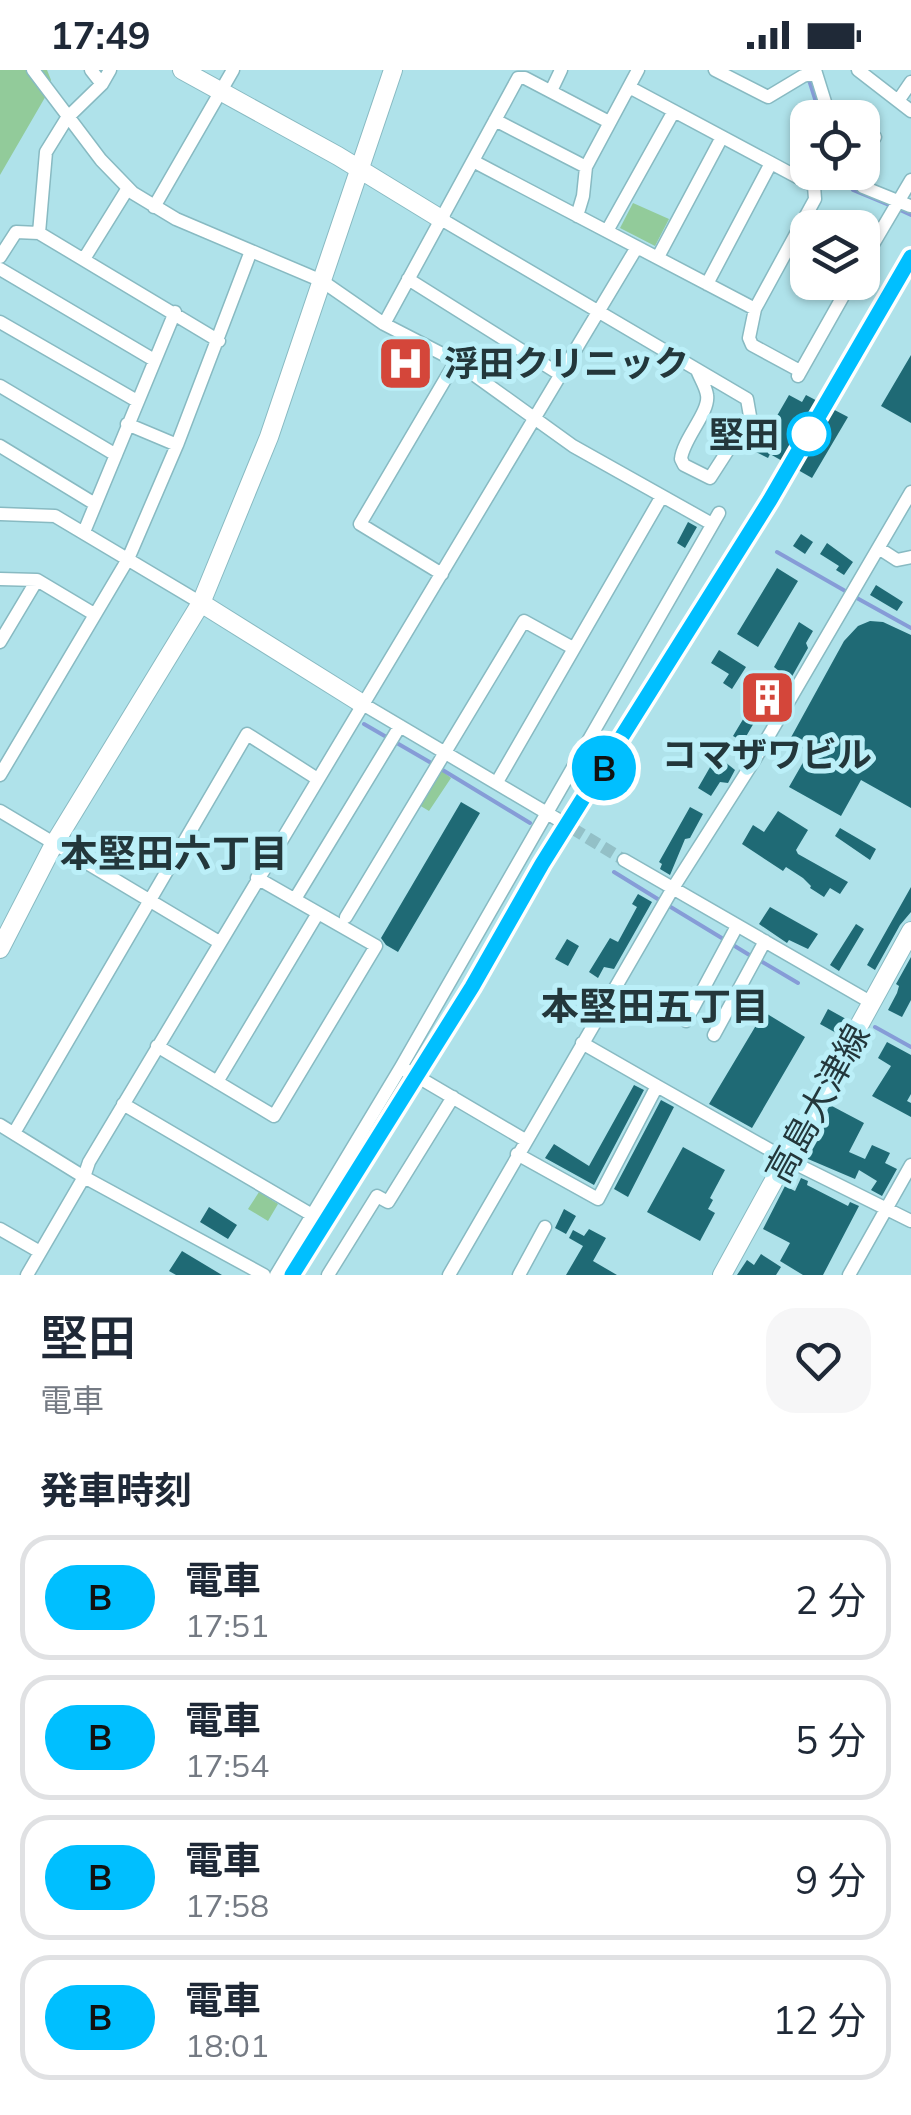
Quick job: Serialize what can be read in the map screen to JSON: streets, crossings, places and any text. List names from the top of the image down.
{
  "streets": {
    "street": ["高島大津線"]
  },
  "districts": ["本堅田六丁目", "本堅田五丁目"],
  "places": {
    "hospital": ["浮田クリニック"],
    "other": ["堅田"],
    "building": ["コマザワビル"]
  },
  "page": {
    "status": "17:49",
    "on_map": "B",
    "heading": [
      ["堅田", "電車"],
      "発車時刻"
    ],
    "list": [
      {
        "mark": "B",
        "name": "電車",
        "note": "17:51",
        "value": "2 分"
      },
      {
        "mark": "B",
        "name": "電車",
        "note": "17:54",
        "value": "5 分"
      },
      {
        "mark": "B",
        "name": "電車",
        "note": "17:58",
        "value": "9 分"
      },
      {
        "mark": "B",
        "name": "電車",
        "note": "18:01",
        "value": "12 分"
      }
    ]
  }
}
